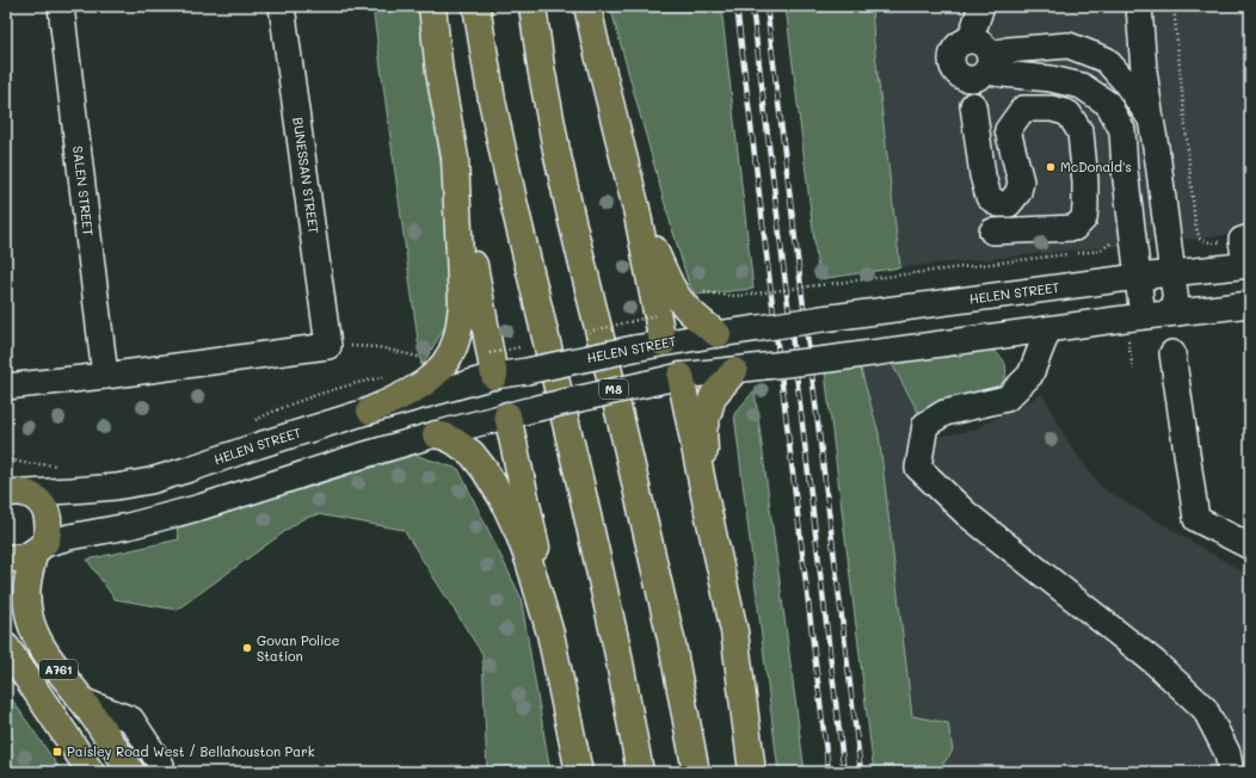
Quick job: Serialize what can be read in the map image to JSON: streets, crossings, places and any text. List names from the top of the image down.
{
  "streets": {
    "main road": ["M8", "A761"],
    "street": ["BUNESSAN STREET", "SALEN STREET", "HELEN STREET"]
  },
  "places": {
    "other": ["McDonald's", "Govan Police Station"],
    "transit": ["Paisley Road West / Bellahouston Park"]
  }
}
